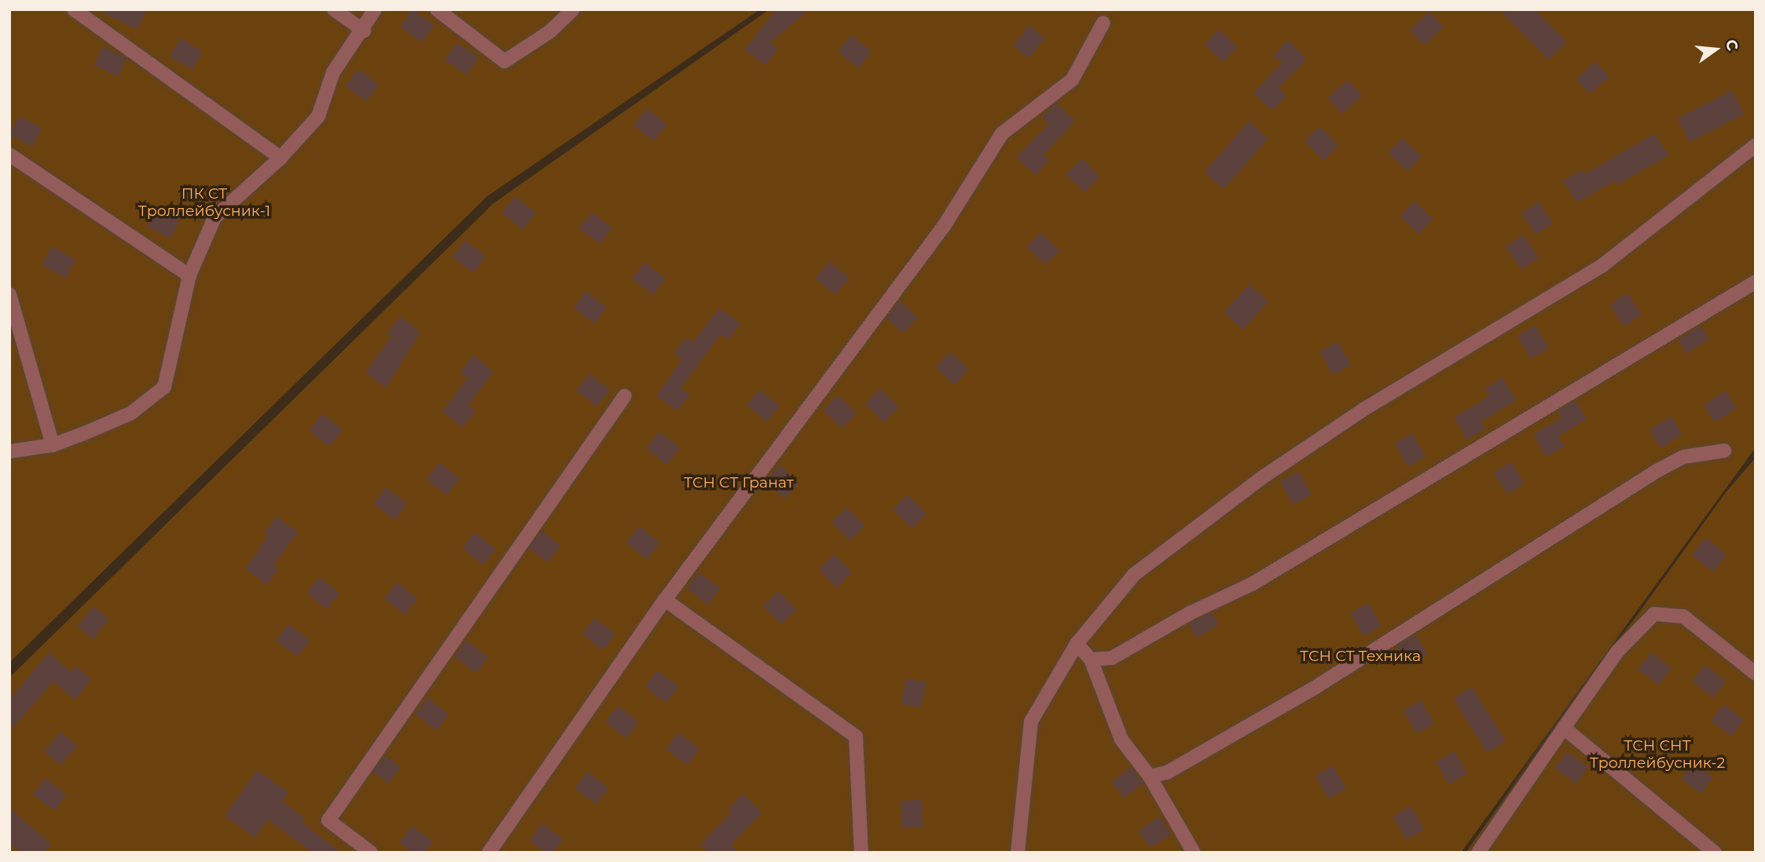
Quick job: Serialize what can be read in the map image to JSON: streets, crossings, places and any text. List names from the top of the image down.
{
  "parks": [
    "ПК СТ Троллейбусник-1",
    "ТСН СТ Гранат",
    "ТСН СТ Техника",
    "ТСН СНТ Троллейбусник-2"
  ],
  "north": "right"
}
